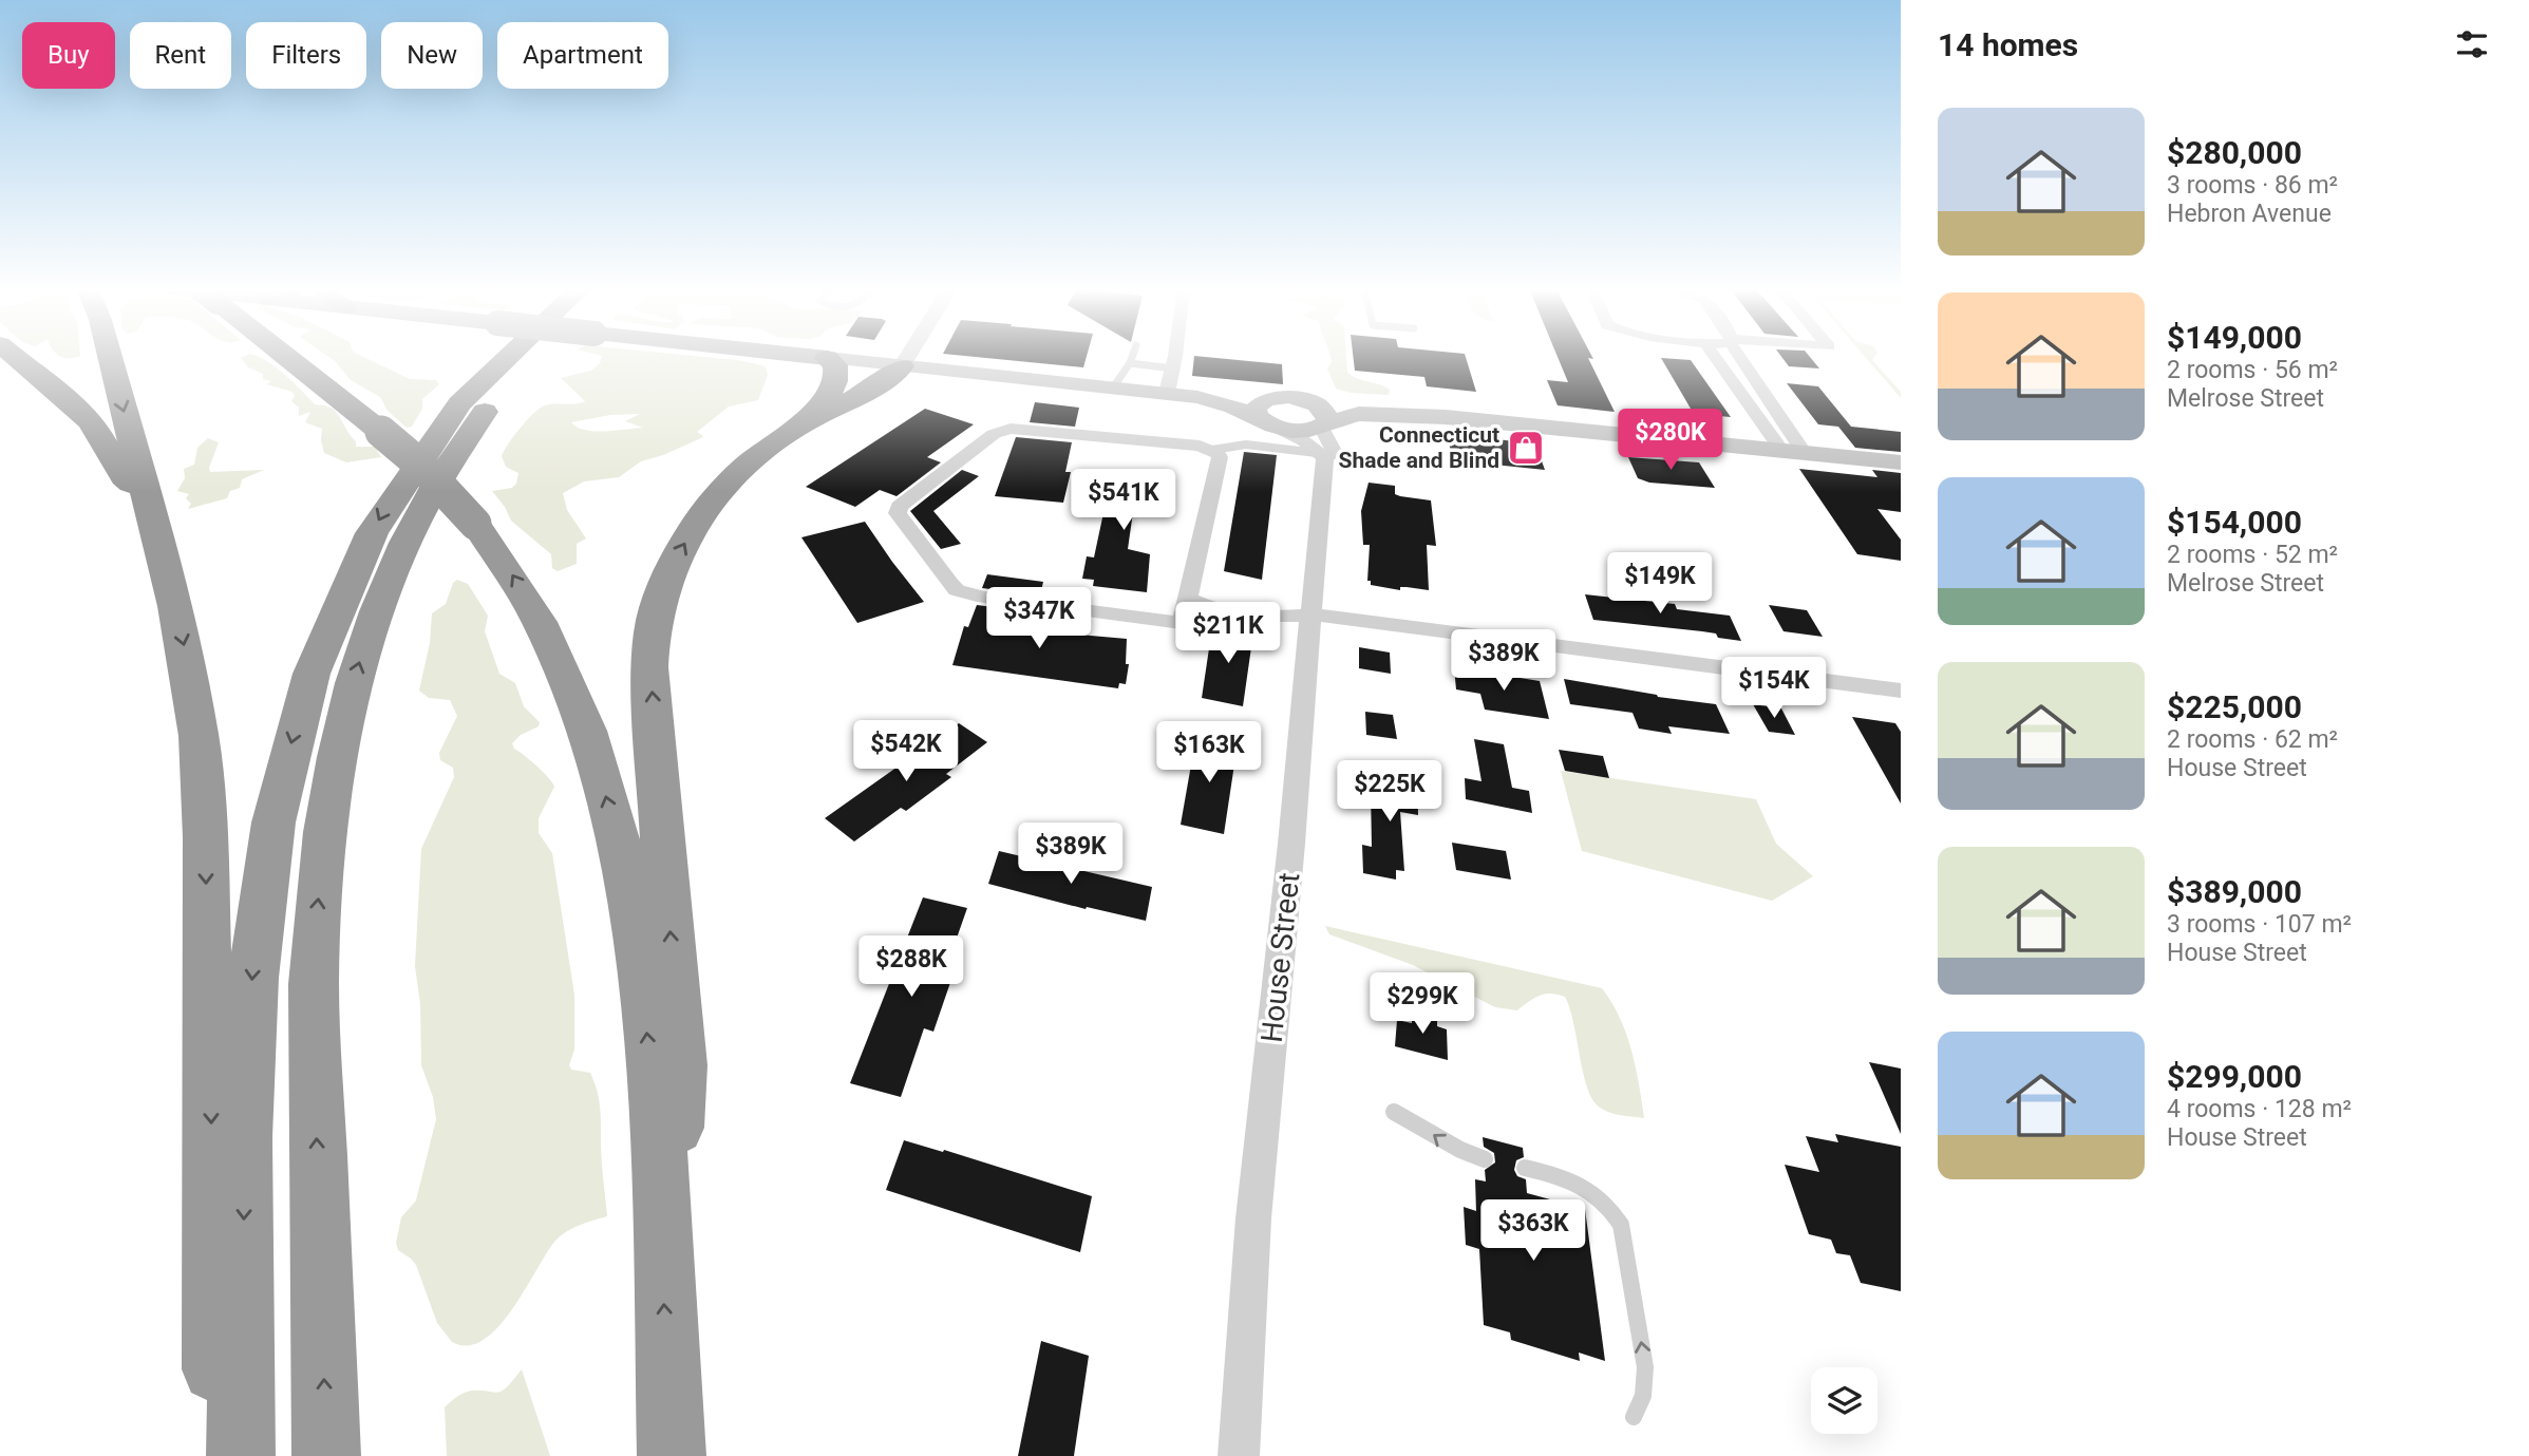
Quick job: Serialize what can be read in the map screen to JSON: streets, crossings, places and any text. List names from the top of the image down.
{
  "streets": {
    "street": ["House Street"]
  },
  "places": {
    "shop": ["Connecticut Shade and Blind"]
  },
  "page": {
    "heading": "14 homes",
    "chip": [
      "Buy",
      "Rent",
      "Filters",
      "New",
      "Apartment"
    ],
    "list": [
      {
        "name": "$280,000",
        "note": "3 rooms · 86 m² · Hebron Avenue"
      },
      {
        "name": "$149,000",
        "note": "2 rooms · 56 m² · Melrose Street"
      },
      {
        "name": "$154,000",
        "note": "2 rooms · 52 m² · Melrose Street"
      },
      {
        "name": "$225,000",
        "note": "2 rooms · 62 m² · House Street"
      },
      {
        "name": "$389,000",
        "note": "3 rooms · 107 m² · House Street"
      },
      {
        "name": "$299,000",
        "note": "4 rooms · 128 m² · House Street"
      }
    ],
    "price": [
      "$280K",
      "$541K",
      "$149K",
      "$347K",
      "$211K",
      "$389K",
      "$154K",
      "$542K",
      "$163K",
      "$225K",
      "$389K",
      "$288K",
      "$299K",
      "$363K"
    ]
  }
}
